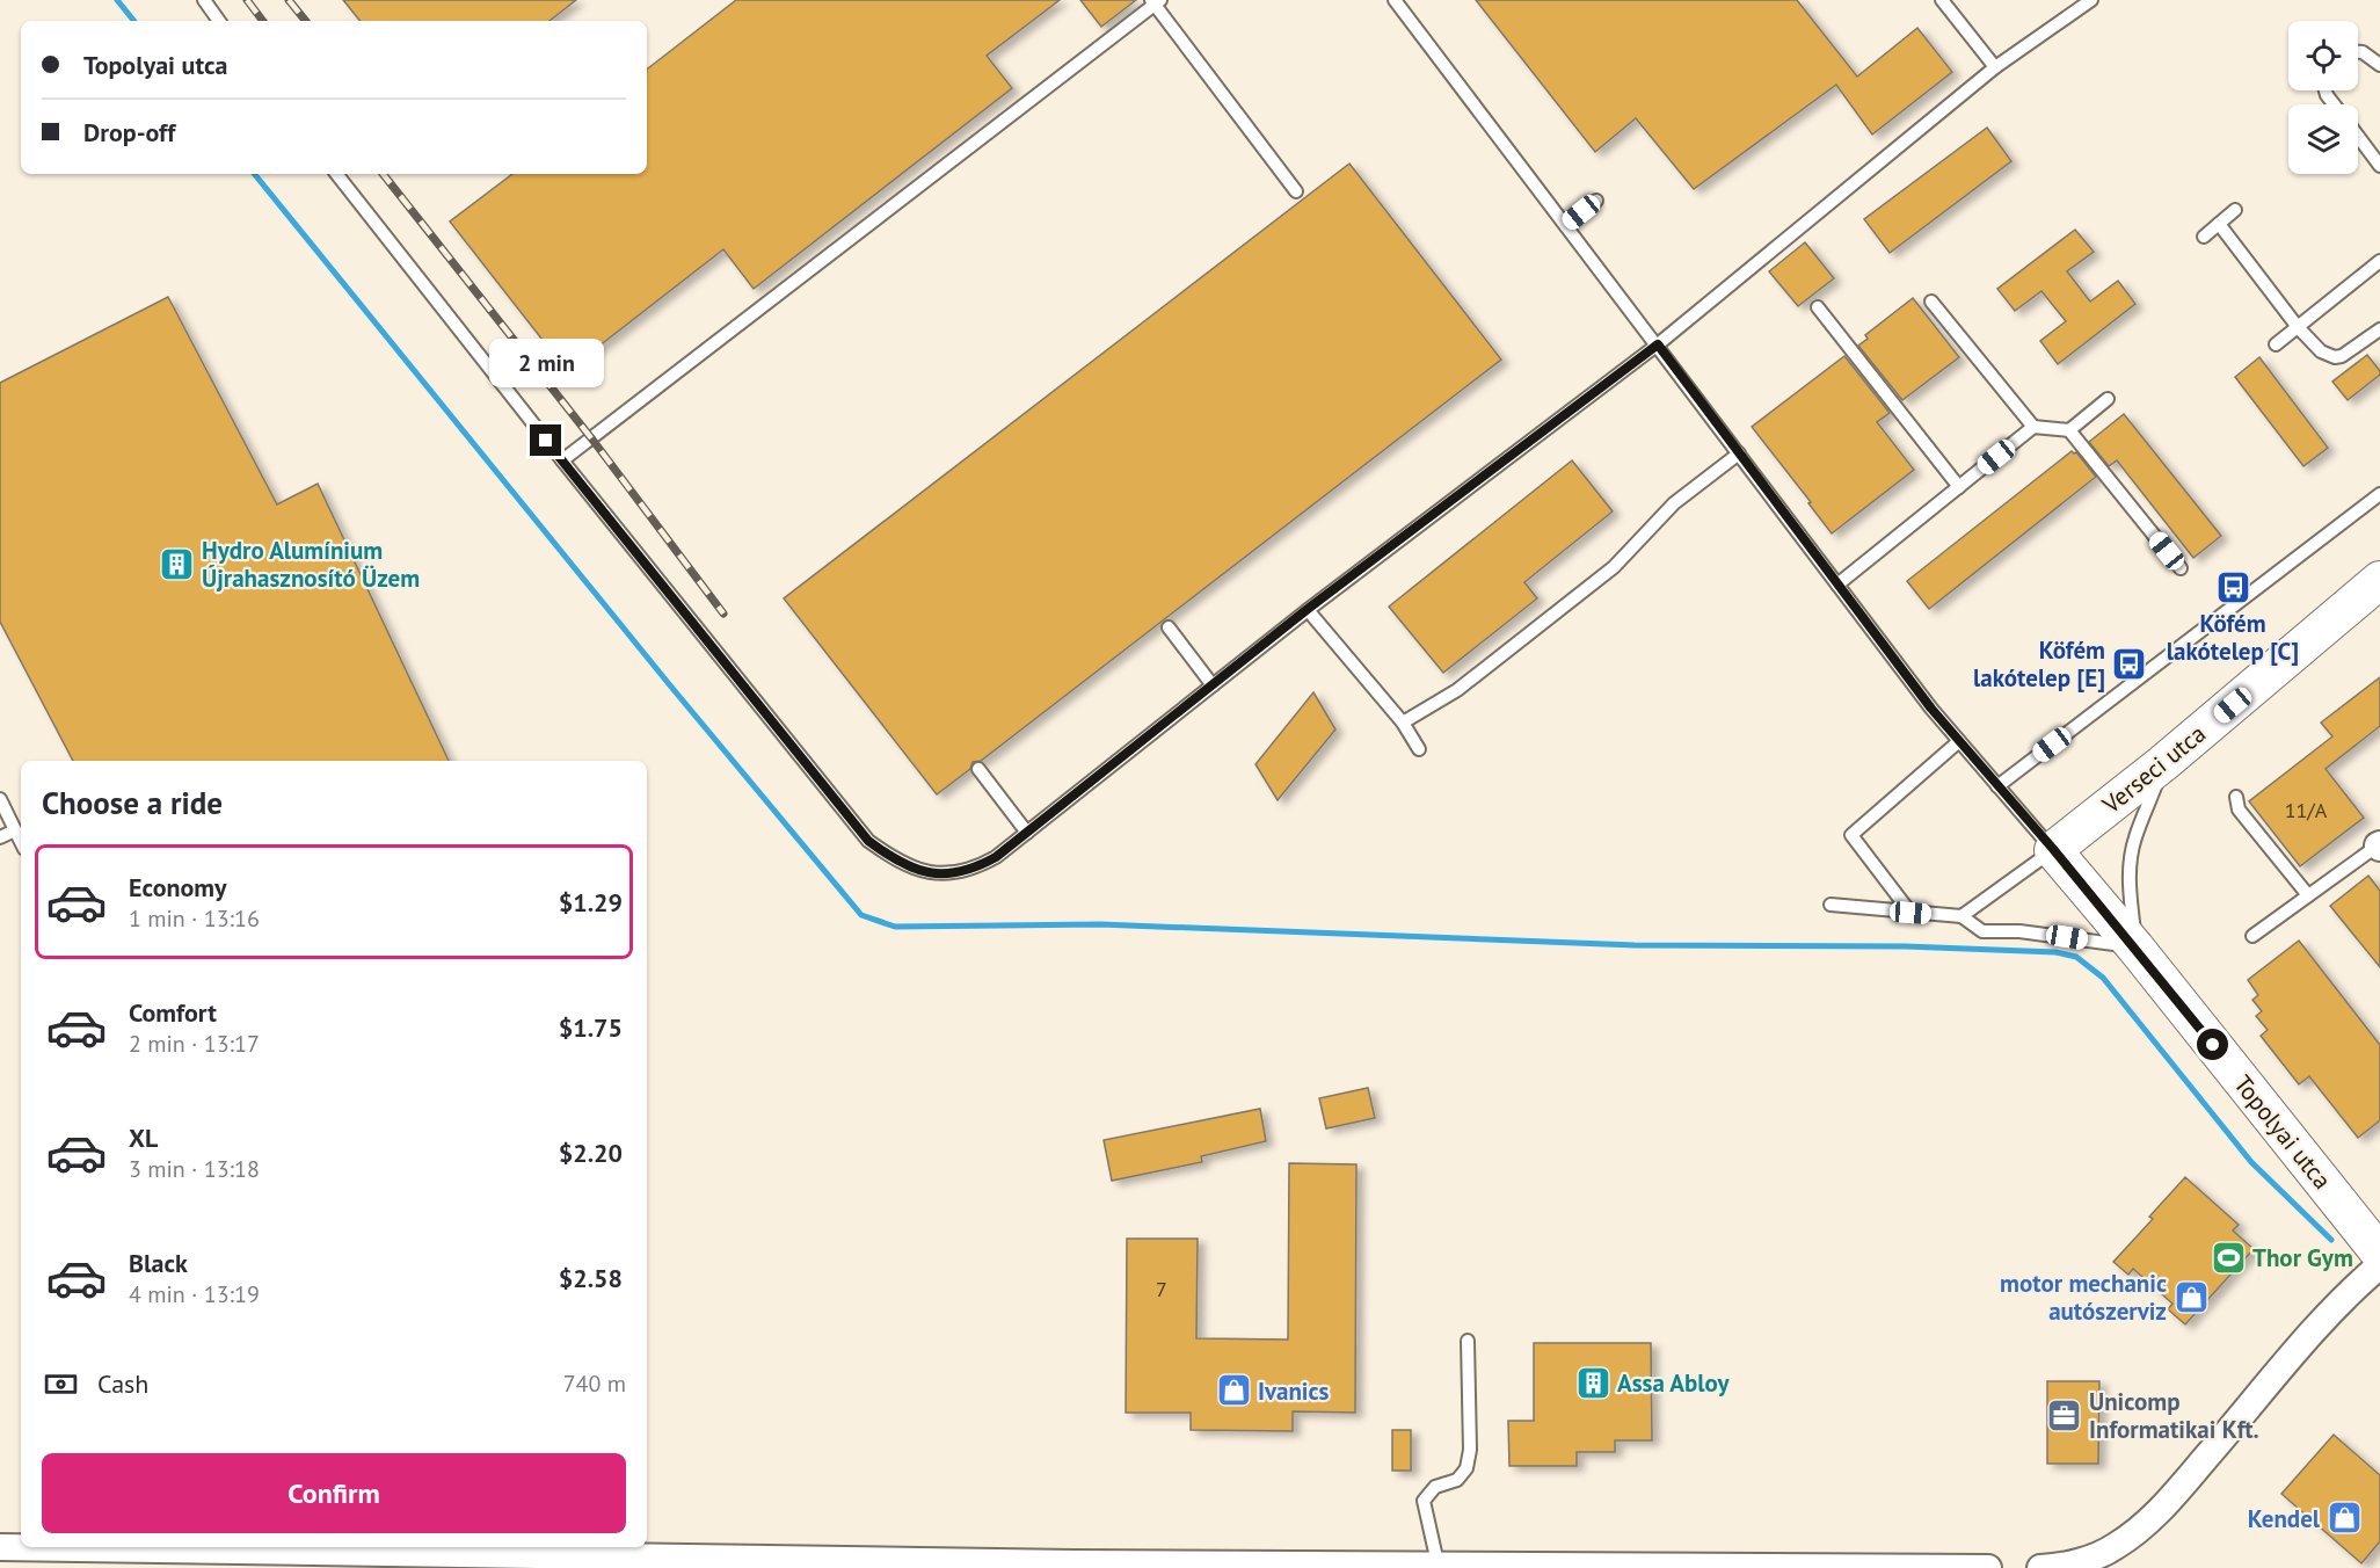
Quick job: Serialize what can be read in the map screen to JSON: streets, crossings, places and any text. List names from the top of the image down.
{
  "streets": {
    "street": ["Verseci utca", "Topolyai utca"]
  },
  "crossings": [
    ["Verseci utca", "Topolyai utca"]
  ],
  "places": {
    "building": ["Hydro Alumínium Újrahasznosító Üzem", "Assa Abloy"],
    "bus stop": ["Köfém lakótelep [C]", "Köfém lakótelep [E]"],
    "sports": ["Thor Gym"],
    "shop": ["motor mechanic autószerviz", "Ivanics", "Kendel"],
    "office": ["Unicomp Informatikai Kft."]
  },
  "house_numbers": ["11/A", "7"],
  "page": {
    "banner": ["Topolyai utca", "Drop-off"],
    "bubble": "2 min",
    "heading": "Choose a ride",
    "list": [
      {
        "name": "Economy",
        "note": "1 min · 13:16",
        "value": "$1.29"
      },
      {
        "name": "Comfort",
        "note": "2 min · 13:17",
        "value": "$1.75"
      },
      {
        "name": "XL",
        "note": "3 min · 13:18",
        "value": "$2.20"
      },
      {
        "name": "Black",
        "note": "4 min · 13:19",
        "value": "$2.58"
      }
    ],
    "pay": ["Cash", "740 m"],
    "buttons": "Confirm"
  }
}
